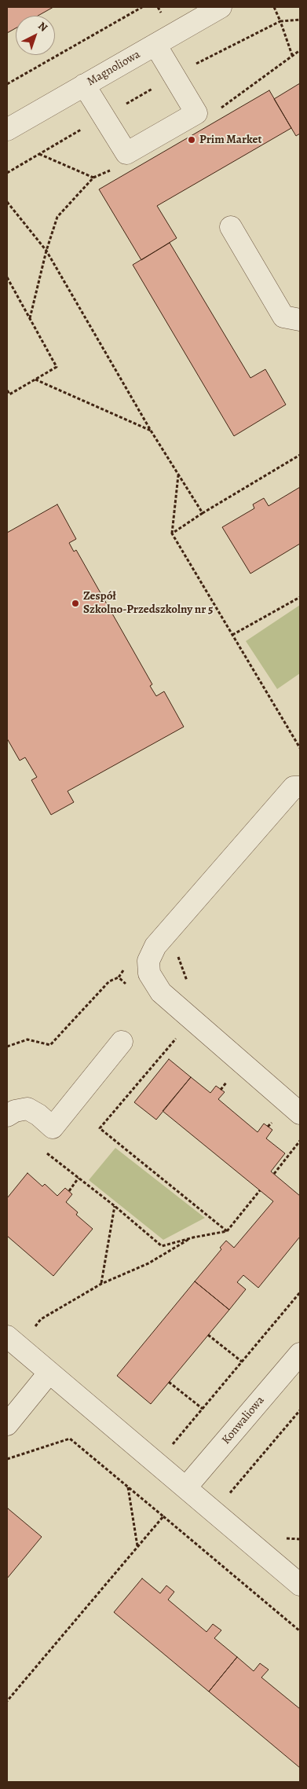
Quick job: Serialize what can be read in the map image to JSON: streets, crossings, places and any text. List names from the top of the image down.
{
  "streets": {
    "street": ["Magnoliowa", "Konwaliowa"]
  },
  "places": ["Prim Market", "Zespół Szkolno-Przedszkolny nr 5"],
  "north": "top right"
}
